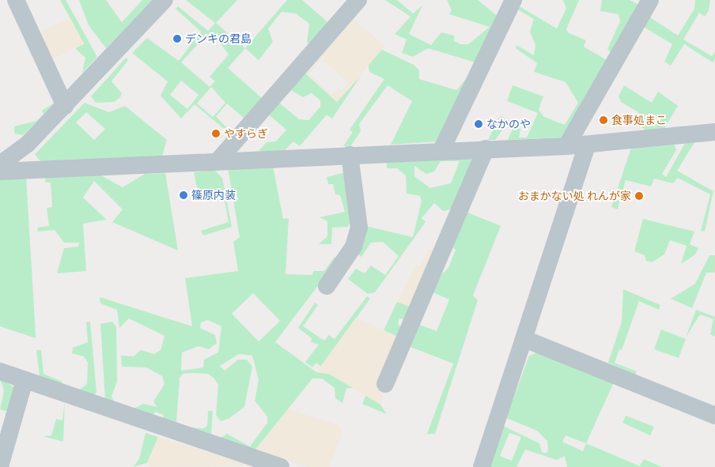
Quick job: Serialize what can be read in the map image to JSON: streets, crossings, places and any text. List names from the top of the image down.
{
  "places": [
    "デンキの君島",
    "食事処まこ",
    "なかのや",
    "やすらぎ",
    "篠原内装",
    "おまかない処 れんが家"
  ]
}
